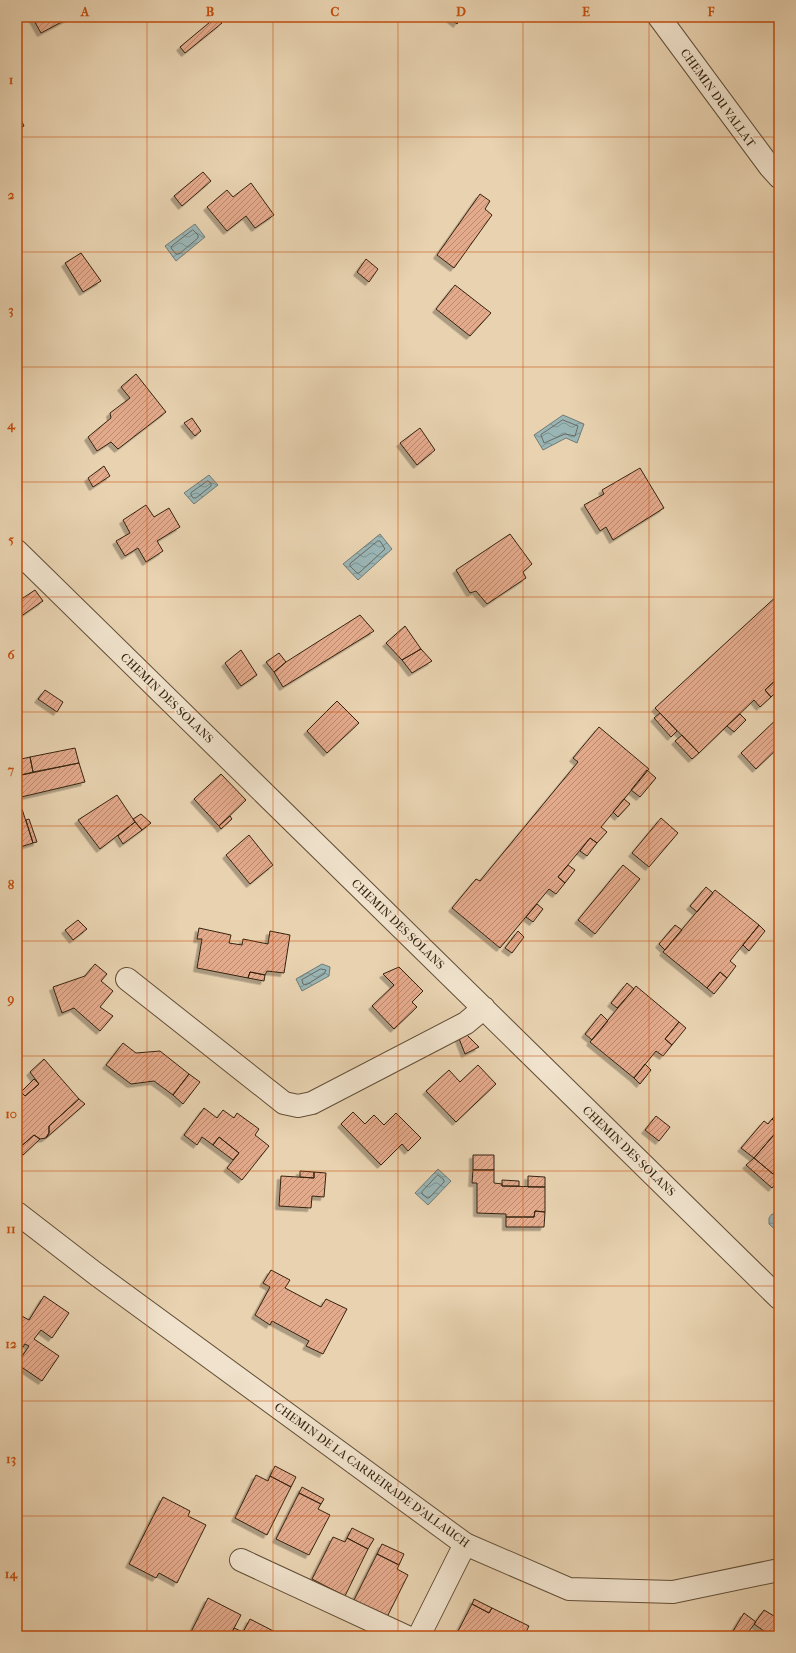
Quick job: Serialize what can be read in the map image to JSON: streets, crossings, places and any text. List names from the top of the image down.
{
  "streets": {
    "street": ["CHEMIN DU VALLAT", "CHEMIN DES SOLANS", "CHEMIN DE LA CARREIRADE D'ALLAUCH"]
  },
  "grid": {
    "columns": [
      "A",
      "B",
      "C",
      "D",
      "E",
      "F"
    ],
    "rows": [
      "1",
      "2",
      "3",
      "4",
      "5",
      "6",
      "7",
      "8",
      "9",
      "10",
      "11",
      "12",
      "13",
      "14"
    ]
  }
}
